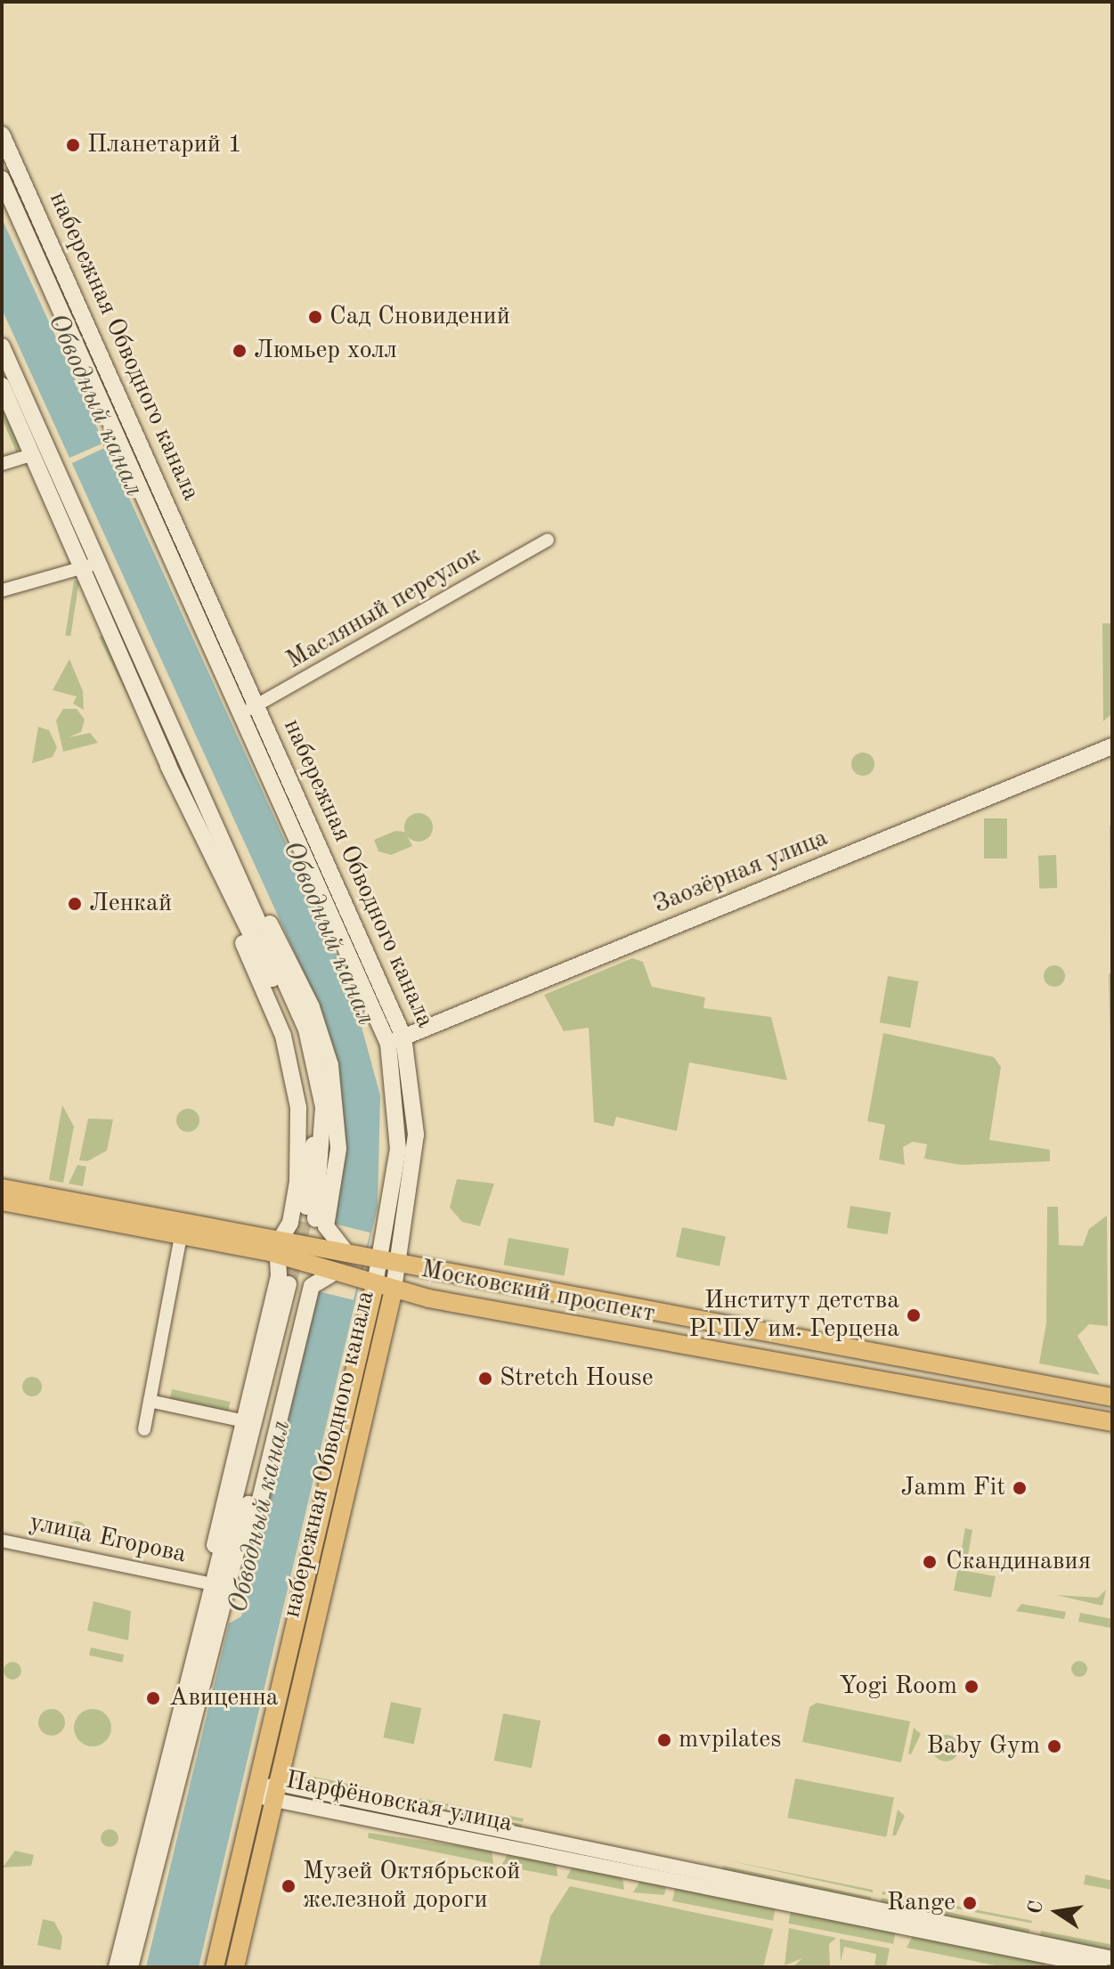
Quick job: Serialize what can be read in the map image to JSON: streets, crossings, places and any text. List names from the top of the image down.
{
  "streets": {
    "main road": ["набережная Обводного канала", "Заозёрная улица", "Московский проспект"],
    "street": ["Масляный переулок", "улица Егорова", "Парфёновская улица"]
  },
  "crossings": [
    ["набережная Обводного канала", "Масляный переулок"],
    ["набережная Обводного канала", "Заозёрная улица"],
    ["набережная Обводного канала", "Московский проспект"],
    ["набережная Обводного канала", "Парфёновская улица"]
  ],
  "water": ["Обводный канал"],
  "places": [
    "Планетарий 1",
    "Сад Сновидений",
    "Люмьер холл",
    "Ленкай",
    "Институт детства РГПУ им. Герцена",
    "Stretch House",
    "Jamm Fit",
    "Скандинавия",
    "Yogi Room",
    "Авиценна",
    "mvpilates",
    "Baby Gym",
    "Музей Октябрьской железной дороги",
    "Range"
  ],
  "north": "left"
}
